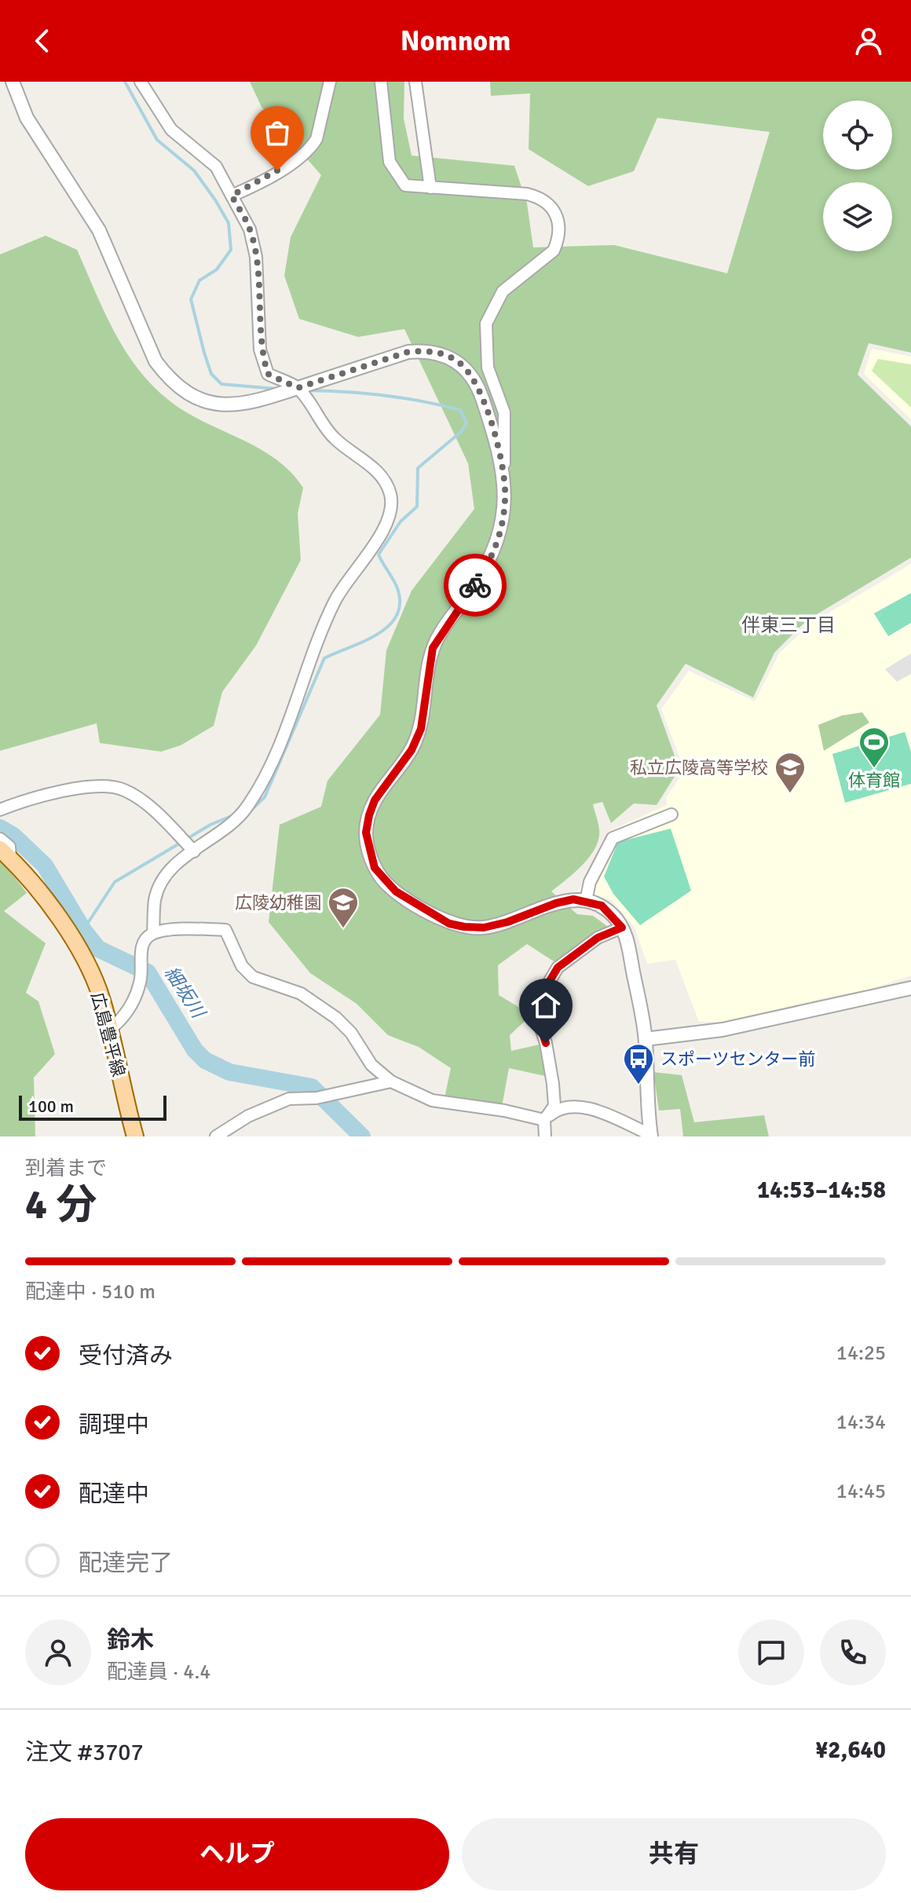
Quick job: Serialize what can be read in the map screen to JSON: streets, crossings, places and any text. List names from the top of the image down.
{
  "streets": {
    "main road": ["広島豊平線"]
  },
  "districts": ["伴東三丁目"],
  "water": ["細坂川"],
  "places": {
    "sports": ["体育館"],
    "school or university": ["私立広陵高等学校", "広陵幼稚園"],
    "bus stop": ["スポーツセンター前"]
  },
  "scale_bar": "100 m",
  "page": {
    "header": "Nomnom",
    "scale": "100 m",
    "heading": ["4 分", "到着まで", "14:53–14:58"],
    "panel": [
      "鈴木",
      "配達員 · 4.4",
      "注文 #3707",
      "¥2,640"
    ],
    "bar": "配達中 · 510 m",
    "list": [
      ["受付済み", "14:25"],
      ["調理中", "14:34"],
      ["配達中", "14:45"],
      "配達完了"
    ],
    "buttons": ["ヘルプ", "共有"]
  }
}
